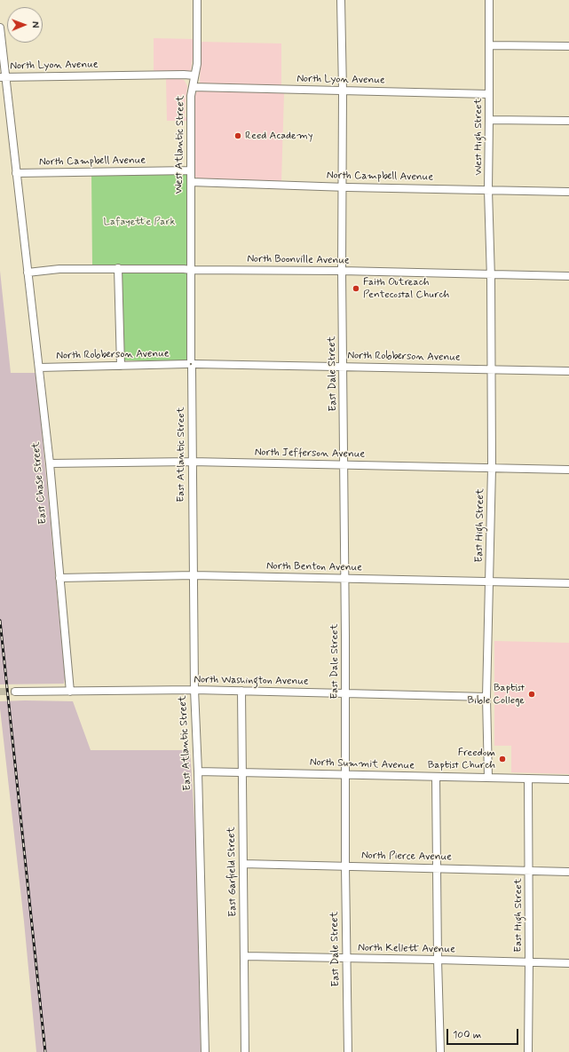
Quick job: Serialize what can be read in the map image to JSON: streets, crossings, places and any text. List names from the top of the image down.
{
  "streets": {
    "street": [
      "North Lyon Avenue",
      "West High Street",
      "West Atlantic Street",
      "North Campbell Avenue",
      "North Boonville Avenue",
      "North Robberson Avenue",
      "East Dale Street",
      "North Jefferson Avenue",
      "East Atlantic Street",
      "East Chase Street",
      "East High Street",
      "North Benton Avenue",
      "North Washington Avenue",
      "North Summit Avenue",
      "North Pierce Avenue",
      "East Garfield Street",
      "North Kellett Avenue"
    ]
  },
  "crossings": [
    ["North Lyon Avenue", "West High Street"],
    ["North Lyon Avenue", "West Atlantic Street"],
    ["North Lyon Avenue", "East Dale Street"],
    ["North Lyon Avenue", "East Chase Street"],
    ["West High Street", "North Campbell Avenue"],
    ["West High Street", "North Boonville Avenue"],
    ["West High Street", "East High Street"],
    ["West Atlantic Street", "North Campbell Avenue"],
    ["West Atlantic Street", "North Boonville Avenue"],
    ["West Atlantic Street", "East Atlantic Street"],
    ["North Campbell Avenue", "East Dale Street"],
    ["North Campbell Avenue", "East Chase Street"],
    ["North Boonville Avenue", "East Dale Street"],
    ["North Boonville Avenue", "East Atlantic Street"],
    ["North Boonville Avenue", "East Chase Street"],
    ["North Boonville Avenue", "East High Street"],
    ["North Robberson Avenue", "East Dale Street"],
    ["North Robberson Avenue", "East Atlantic Street"],
    ["North Robberson Avenue", "East Chase Street"],
    ["North Robberson Avenue", "East High Street"],
    ["East Dale Street", "North Jefferson Avenue"],
    ["East Dale Street", "North Benton Avenue"],
    ["East Dale Street", "North Washington Avenue"],
    ["East Dale Street", "North Summit Avenue"],
    ["East Dale Street", "North Pierce Avenue"],
    ["East Dale Street", "North Kellett Avenue"],
    ["North Jefferson Avenue", "East Atlantic Street"],
    ["North Jefferson Avenue", "East Chase Street"],
    ["North Jefferson Avenue", "East High Street"],
    ["East Atlantic Street", "North Benton Avenue"],
    ["East Atlantic Street", "North Washington Avenue"],
    ["East Atlantic Street", "North Summit Avenue"],
    ["East Chase Street", "North Benton Avenue"],
    ["East Chase Street", "North Washington Avenue"],
    ["East High Street", "North Benton Avenue"],
    ["East High Street", "North Washington Avenue"],
    ["East High Street", "North Summit Avenue"],
    ["East High Street", "North Pierce Avenue"],
    ["East High Street", "North Kellett Avenue"],
    ["North Washington Avenue", "East Garfield Street"],
    ["North Summit Avenue", "East Garfield Street"],
    ["North Pierce Avenue", "East Garfield Street"],
    ["East Garfield Street", "North Kellett Avenue"]
  ],
  "parks": ["Lafayette Park"],
  "places": [
    "Reed Academy",
    "Faith Outreach Pentecostal Church",
    "Baptist Bible College",
    "Freedom Baptist Church"
  ],
  "scale_bar": "100 m",
  "north": "right"
}
